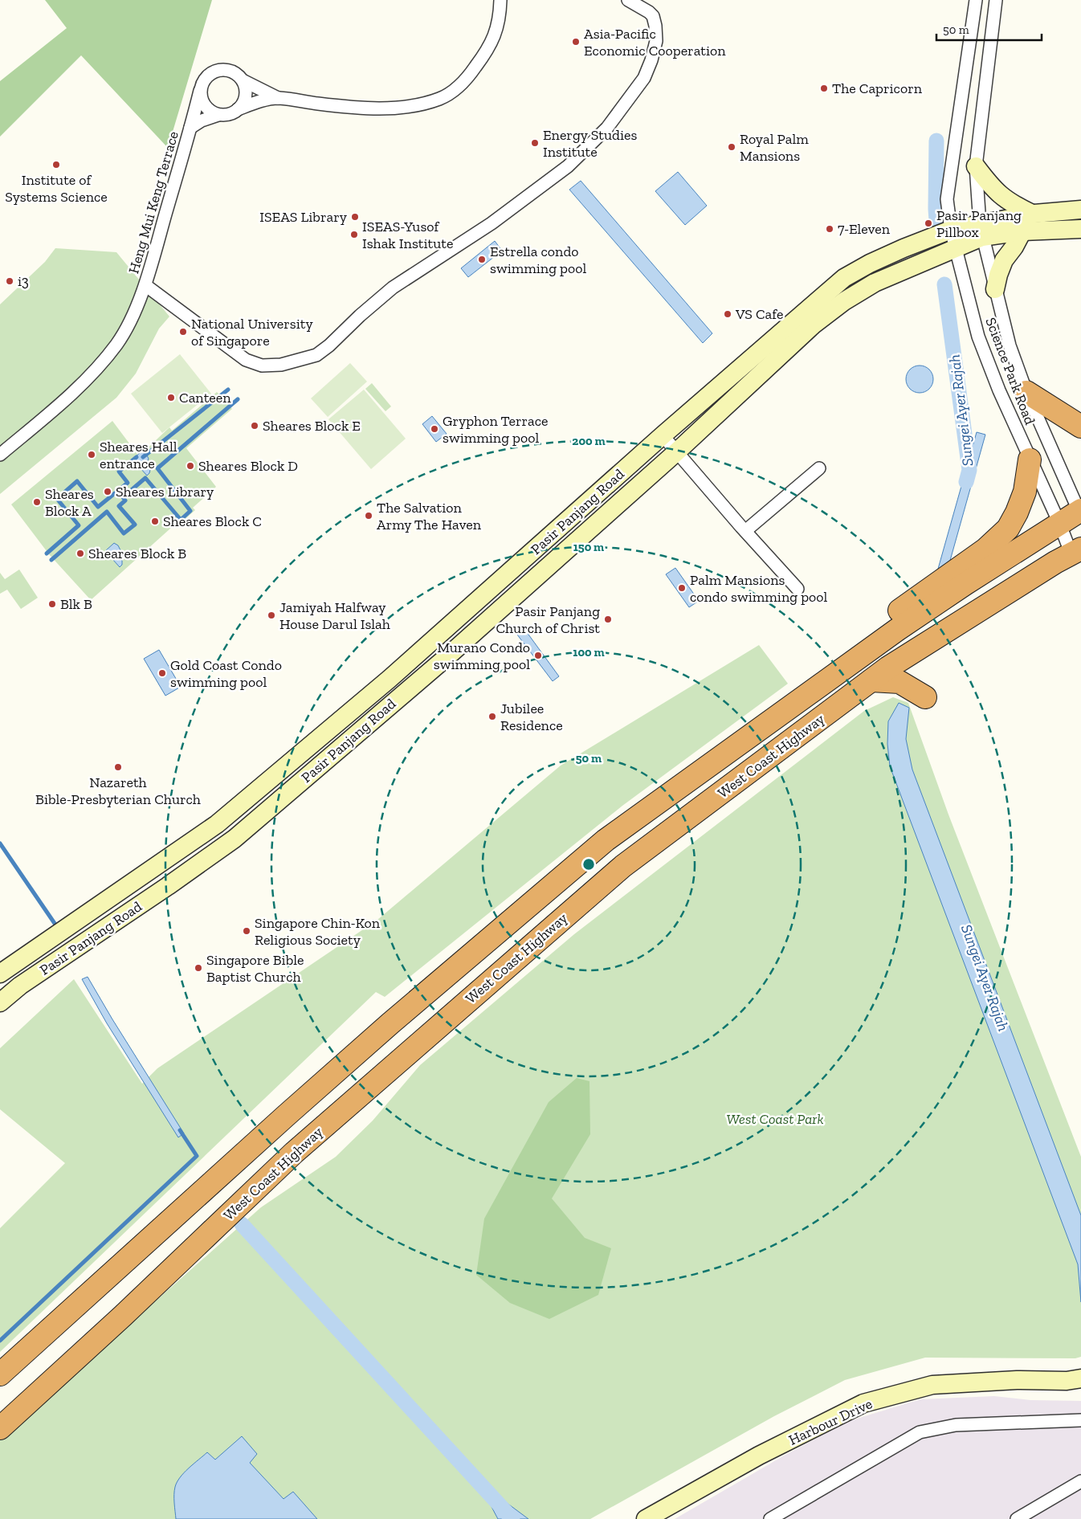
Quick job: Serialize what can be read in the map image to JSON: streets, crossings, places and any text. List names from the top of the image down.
{
  "streets": {
    "highway": ["West Coast Highway"],
    "main road": ["Pasir Panjang Road", "Harbour Drive"],
    "street": ["Heng Mui Keng Terrace", "Science Park Road"]
  },
  "crossings": [
    ["Science Park Road", "Pasir Panjang Road"],
    ["Science Park Road", "West Coast Highway"]
  ],
  "water": ["Sungei Ayer Rajah"],
  "parks": ["West Coast Park"],
  "places": [
    "Asia-Pacific Economic Cooperation",
    "The Capricorn",
    "Energy Studies Institute",
    "Royal Palm Mansions",
    "Institute of Systems Science",
    "ISEAS Library",
    "Pasir Panjang Pillbox",
    "7-Eleven",
    "ISEAS-Yusof Ishak Institute",
    "Estrella condo swimming pool",
    "i3",
    "VS Cafe",
    "National University of Singapore",
    "Canteen",
    "Sheares Block E",
    "Gryphon Terrace swimming pool",
    "Sheares Hall entrance",
    "Sheares Block D",
    "Sheares Library",
    "Sheares Block A",
    "The Salvation Army The Haven",
    "Sheares Block C",
    "Sheares Block B",
    "Palm Mansions condo swimming pool",
    "Blk B",
    "Jamiyah Halfway House Darul Islah",
    "Pasir Panjang Church of Christ",
    "Murano Condo swimming pool",
    "Gold Coast Condo swimming pool",
    "Jubilee Residence",
    "Nazareth Bible-Presbyterian Church",
    "Singapore Chin-Kon Religious Society",
    "Singapore Bible Baptist Church"
  ],
  "scale_bar": "50 m",
  "rings": [
    "200 m",
    "150 m",
    "100 m",
    "50 m"
  ]
}
